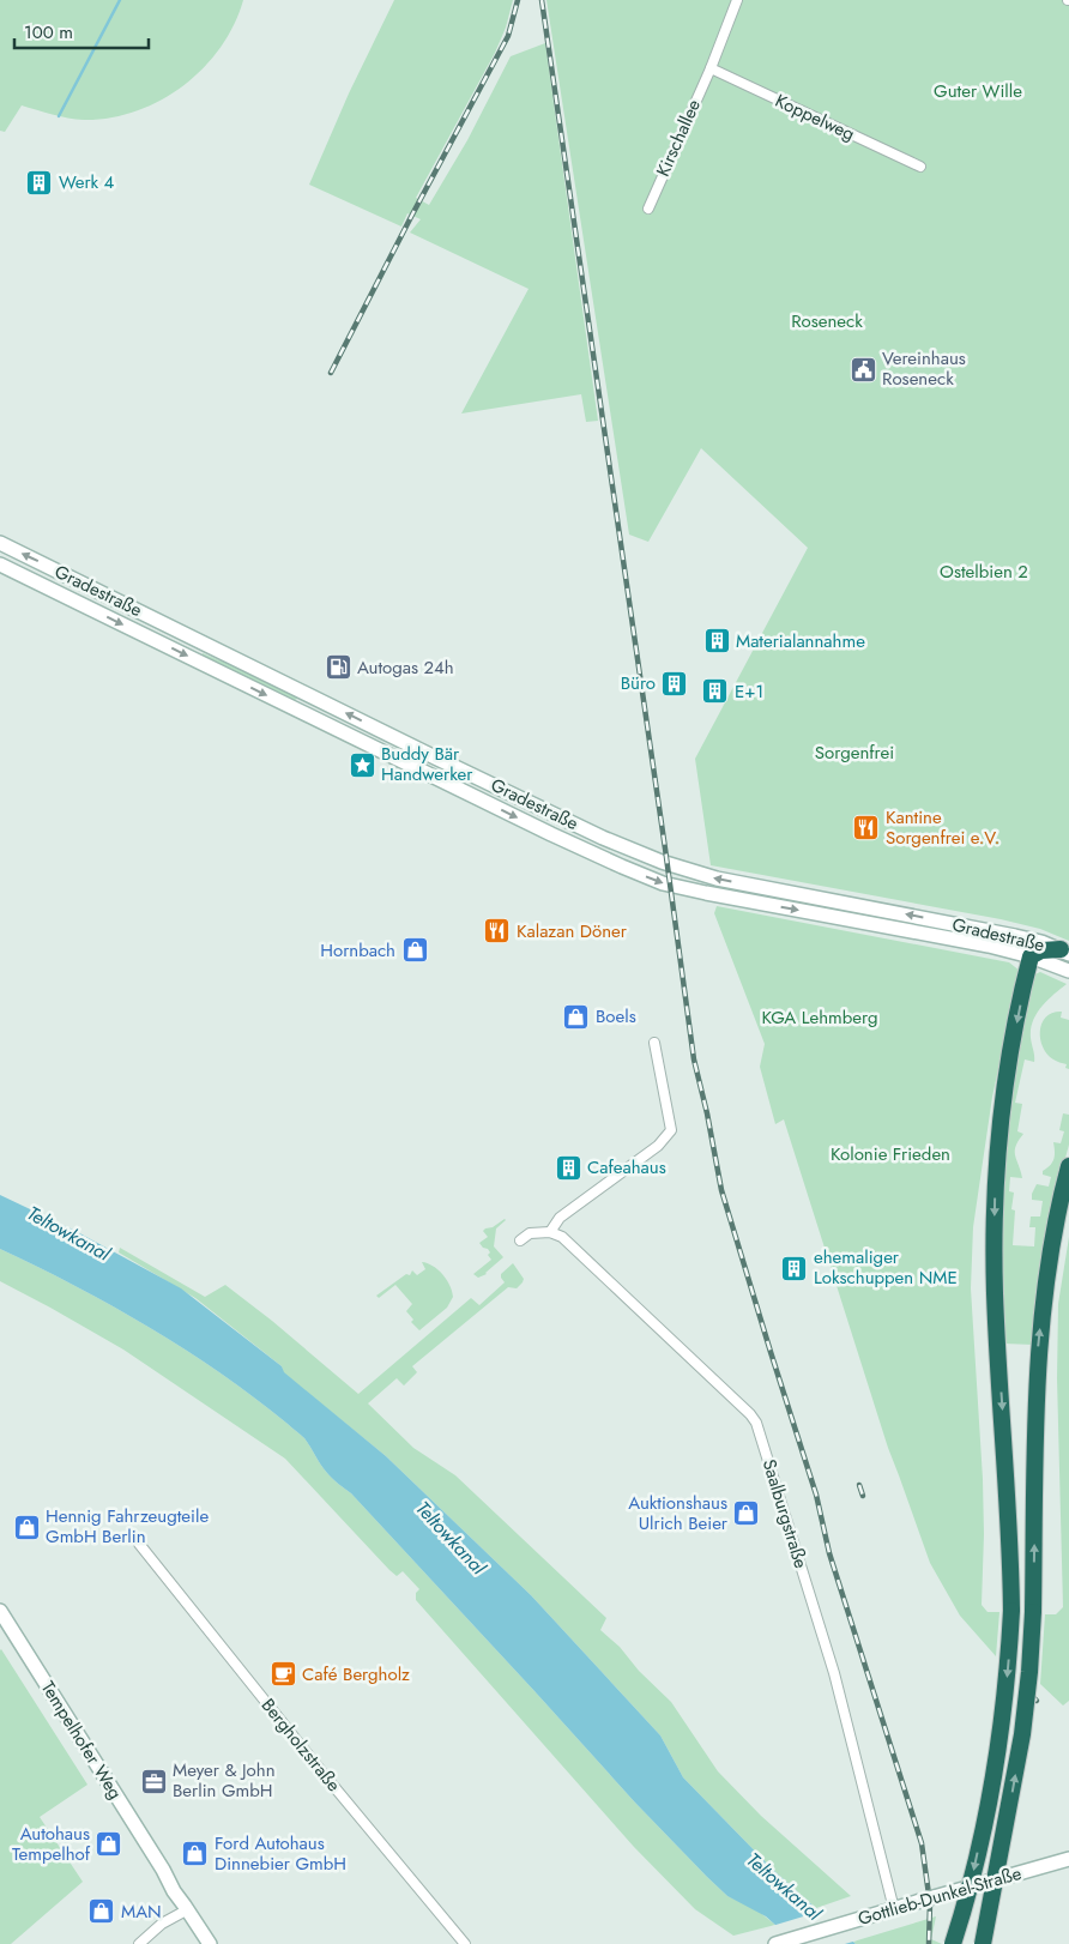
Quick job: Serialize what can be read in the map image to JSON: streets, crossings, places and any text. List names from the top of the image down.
{
  "streets": {
    "main road": ["Gradestraße", "Tempelhofer Weg", "Gottlieb-Dunkel-Straße"],
    "street": [
      "Koppelweg",
      "Kirschallee",
      "Saalburgstraße",
      "Bergholzstraße"
    ]
  },
  "crossings": [
    ["Koppelweg", "Kirschallee"],
    ["Saalburgstraße", "Gottlieb-Dunkel-Straße"]
  ],
  "water": ["Teltowkanal"],
  "parks": [
    "Guter Wille",
    "Roseneck",
    "Ostelbien 2",
    "Sorgenfrei",
    "KGA Lehmberg",
    "Kolonie Frieden"
  ],
  "places": {
    "building": [
      "Werk 4",
      "Materialannahme",
      "Büro",
      "E+1",
      "Cafeahaus",
      "ehemaliger Lokschuppen NME"
    ],
    "public building": ["Vereinhaus Roseneck"],
    "fuel station": ["Autogas 24h"],
    "place": ["Buddy Bär Handwerker"],
    "restaurant": ["Kantine Sorgenfrei e.V.", "Kalazan Döner"],
    "shop": [
      "Hornbach",
      "Boels",
      "Auktionshaus Ulrich Beier",
      "Hennig Fahrzeugteile GmbH Berlin",
      "Autohaus Tempelhof",
      "Ford Autohaus Dinnebier GmbH",
      "MAN"
    ],
    "cafe": ["Café Bergholz"],
    "office": ["Meyer & John Berlin GmbH"]
  },
  "scale_bar": "100 m"
}
